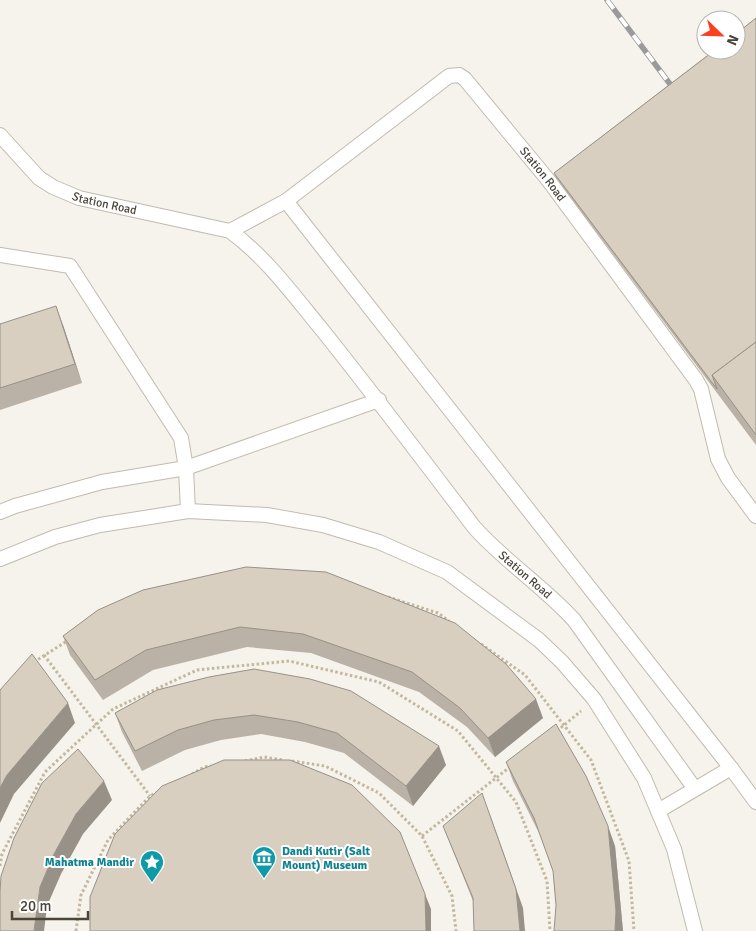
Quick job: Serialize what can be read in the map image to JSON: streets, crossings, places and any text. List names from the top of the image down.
{
  "streets": {
    "lane": ["Station Road"]
  },
  "places": {
    "museum": ["Dandi Kutir (Salt Mount) Museum"],
    "place": ["Mahatma Mandir"]
  },
  "scale_bar": "20 m",
  "north": "bottom right"
}
